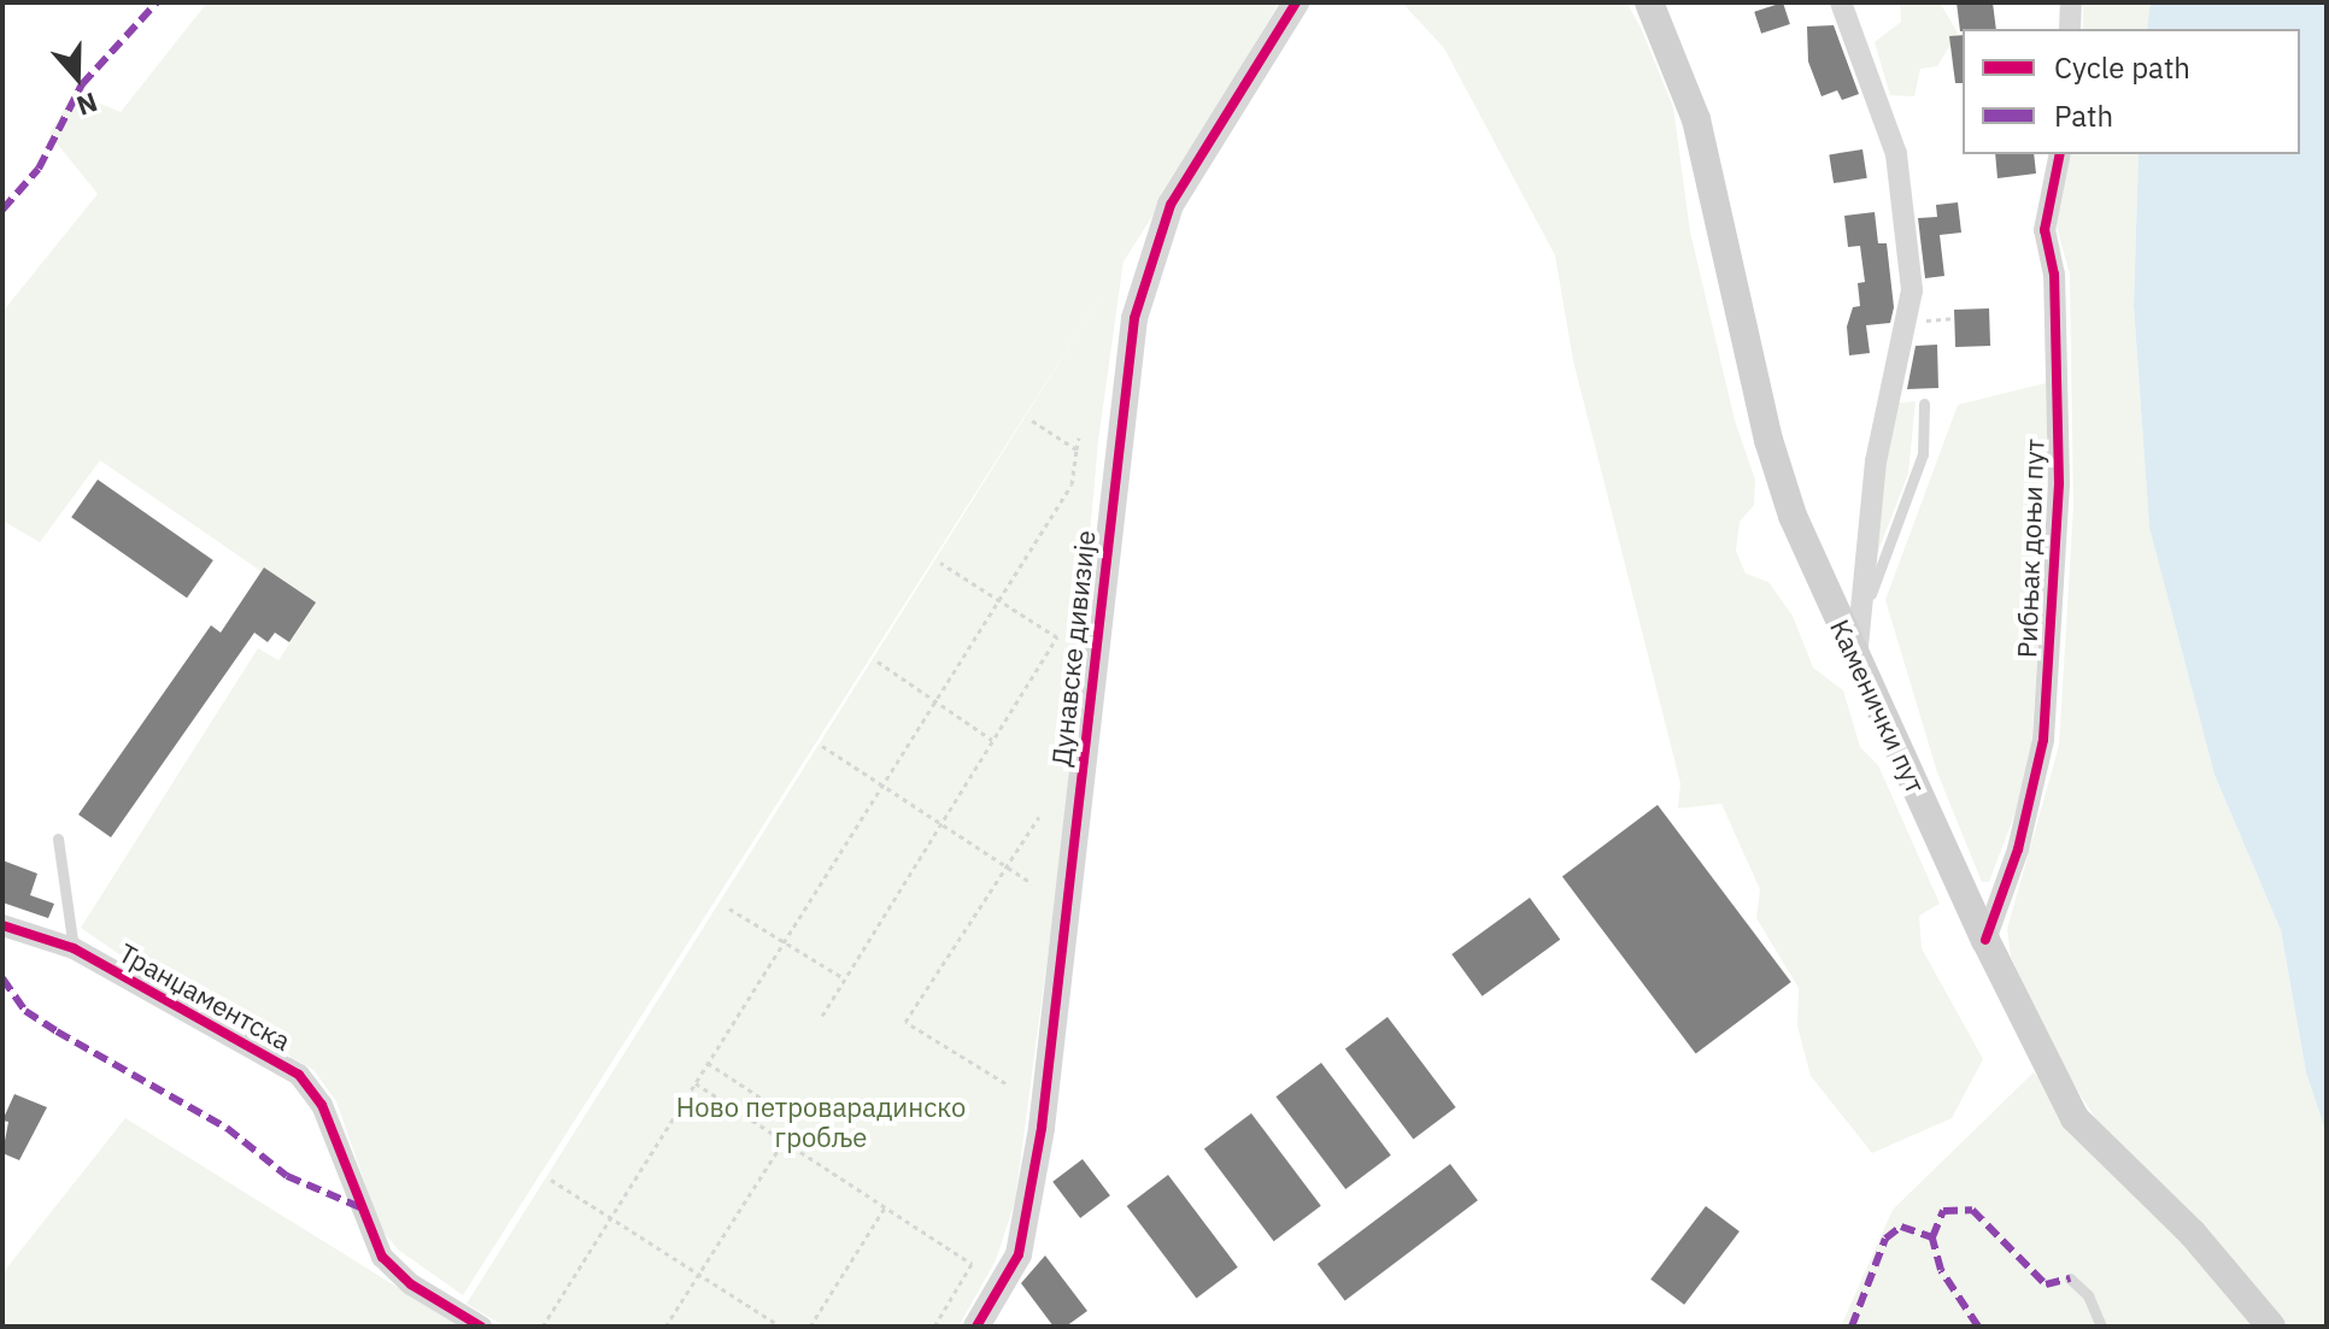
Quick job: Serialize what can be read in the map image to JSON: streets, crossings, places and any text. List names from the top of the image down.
{
  "streets": {
    "main road": ["Каменички пут"],
    "street": ["Рибњак доњи пут", "Дунавске дивизије", "Транџаментска"]
  },
  "crossings": [
    ["Рибњак доњи пут", "Каменички пут"]
  ],
  "parks": ["Ново петроварадинско гробље"],
  "legend": ["Cycle path", "Path"],
  "north": "bottom"
}
